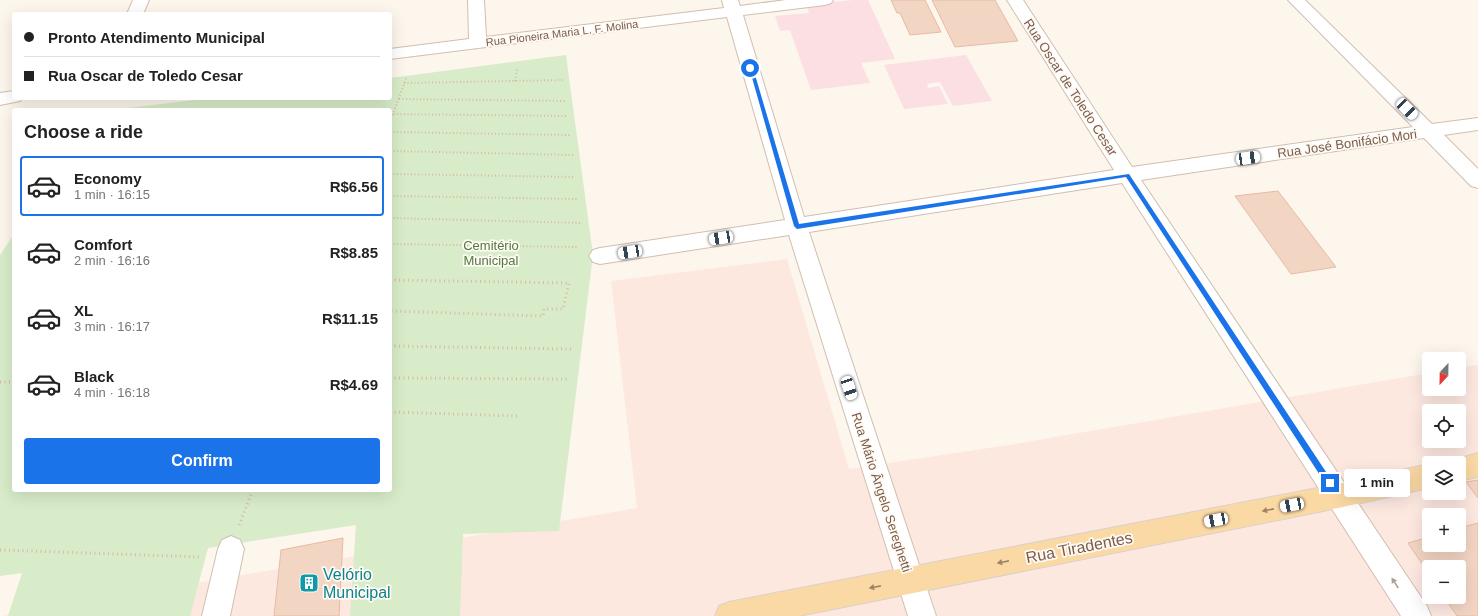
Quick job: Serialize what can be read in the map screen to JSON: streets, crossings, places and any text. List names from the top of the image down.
{
  "streets": {
    "main road": ["Rua Tiradentes"],
    "street": [
      "Rua Pioneira Maria L. F. Molina",
      "Rua Oscar de Toledo Cesar",
      "Rua José Bonifácio Mori",
      "Rua Mário Ângelo Sereghetti"
    ]
  },
  "crossings": [
    ["Rua Pioneira Maria L. F. Molina", "Rua Mário Ângelo Sereghetti"],
    ["Rua Oscar de Toledo Cesar", "Rua José Bonifácio Mori"],
    ["Rua Oscar de Toledo Cesar", "Rua Tiradentes"],
    ["Rua José Bonifácio Mori", "Rua Mário Ângelo Sereghetti"],
    ["Rua Mário Ângelo Sereghetti", "Rua Tiradentes"]
  ],
  "one_way": ["Rua Tiradentes"],
  "parks": ["Cemitério Municipal"],
  "places": {
    "building": ["Velório Municipal"]
  },
  "north": "bottom",
  "page": {
    "banner": ["Pronto Atendimento Municipal", "Rua Oscar de Toledo Cesar"],
    "heading": "Choose a ride",
    "list": [
      {
        "name": "Economy",
        "note": "1 min · 16:15",
        "value": "R$6.56"
      },
      {
        "name": "Comfort",
        "note": "2 min · 16:16",
        "value": "R$8.85"
      },
      {
        "name": "XL",
        "note": "3 min · 16:17",
        "value": "R$11.15"
      },
      {
        "name": "Black",
        "note": "4 min · 16:18",
        "value": "R$4.69"
      }
    ],
    "map_buttons": ["+", "−"],
    "buttons": "Confirm",
    "bubble": "1 min"
  }
}
